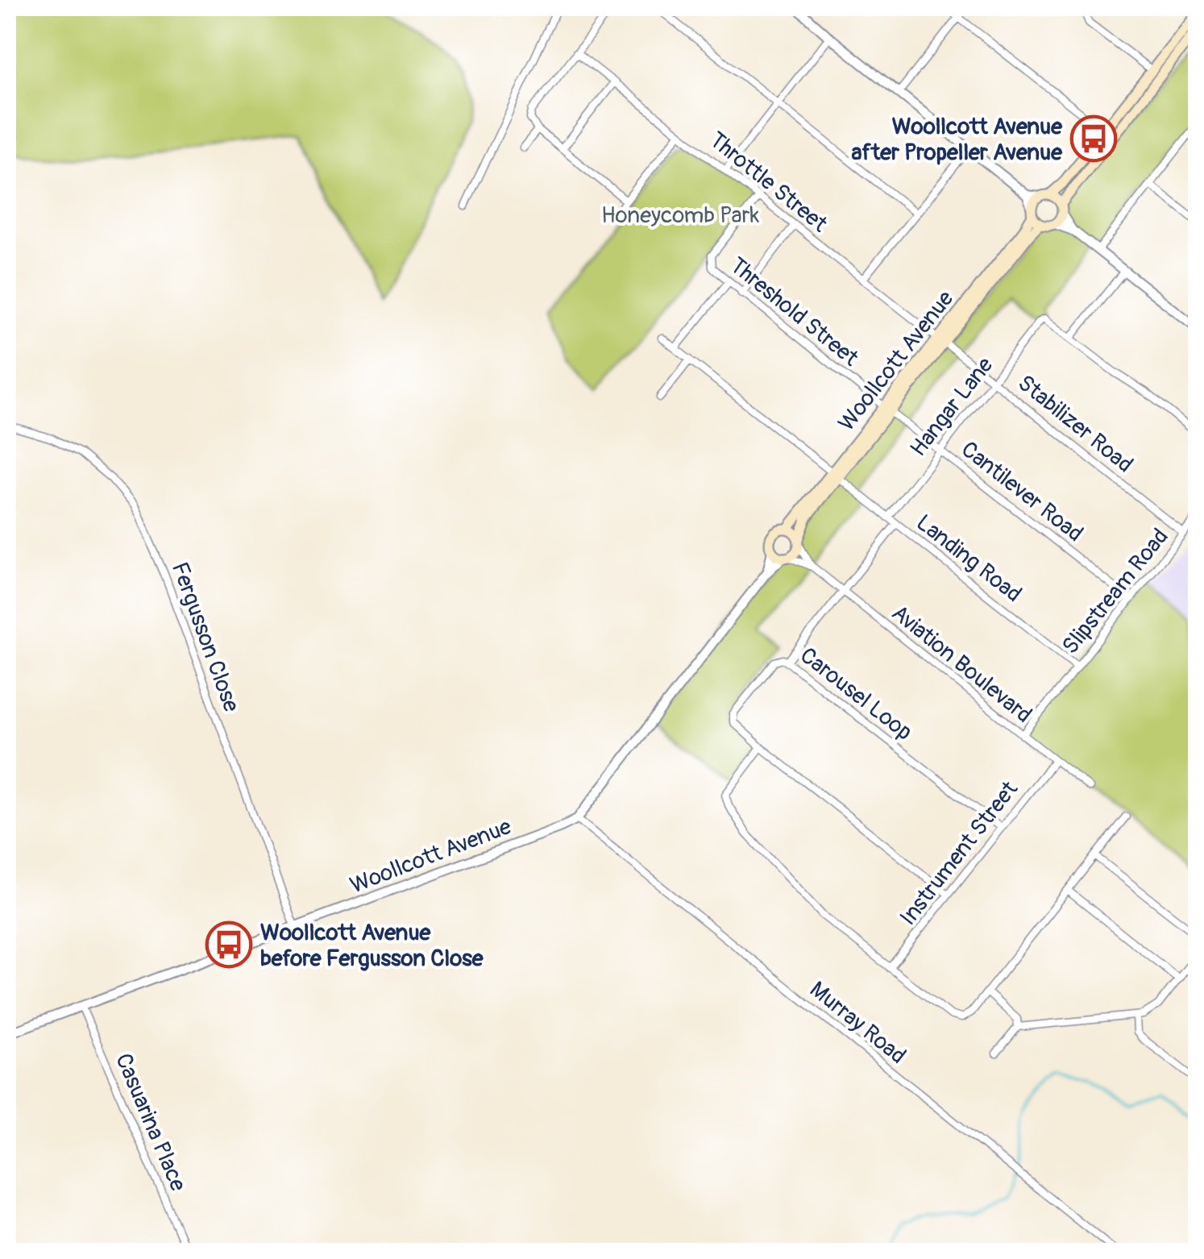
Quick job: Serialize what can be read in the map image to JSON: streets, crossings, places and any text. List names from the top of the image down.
{
  "streets": {
    "main road": ["Woollcott Avenue"],
    "street": [
      "Throttle Street",
      "Threshold Street",
      "Hangar Lane",
      "Stabilizer Road",
      "Cantilever Road",
      "Landing Road",
      "Slipstream Road",
      "Fergusson Close",
      "Aviation Boulevard",
      "Carousel Loop",
      "Instrument Street",
      "Murray Road",
      "Casuarina Place"
    ]
  },
  "crossings": [
    ["Throttle Street", "Threshold Street"],
    ["Throttle Street", "Woollcott Avenue"],
    ["Throttle Street", "Stabilizer Road"],
    ["Threshold Street", "Woollcott Avenue"],
    ["Threshold Street", "Cantilever Road"],
    ["Woollcott Avenue", "Stabilizer Road"],
    ["Woollcott Avenue", "Cantilever Road"],
    ["Woollcott Avenue", "Landing Road"],
    ["Woollcott Avenue", "Fergusson Close"],
    ["Woollcott Avenue", "Aviation Boulevard"],
    ["Woollcott Avenue", "Murray Road"],
    ["Woollcott Avenue", "Casuarina Place"],
    ["Hangar Lane", "Stabilizer Road"],
    ["Hangar Lane", "Cantilever Road"],
    ["Hangar Lane", "Landing Road"],
    ["Stabilizer Road", "Slipstream Road"],
    ["Cantilever Road", "Slipstream Road"],
    ["Landing Road", "Slipstream Road"],
    ["Slipstream Road", "Aviation Boulevard"],
    ["Aviation Boulevard", "Instrument Street"],
    ["Carousel Loop", "Instrument Street"]
  ],
  "parks": ["Honeycomb Park"],
  "places": {
    "bus stop": ["Woollcott Avenue after Propeller Avenue", "Woollcott Avenue before Fergusson Close"]
  }
}
